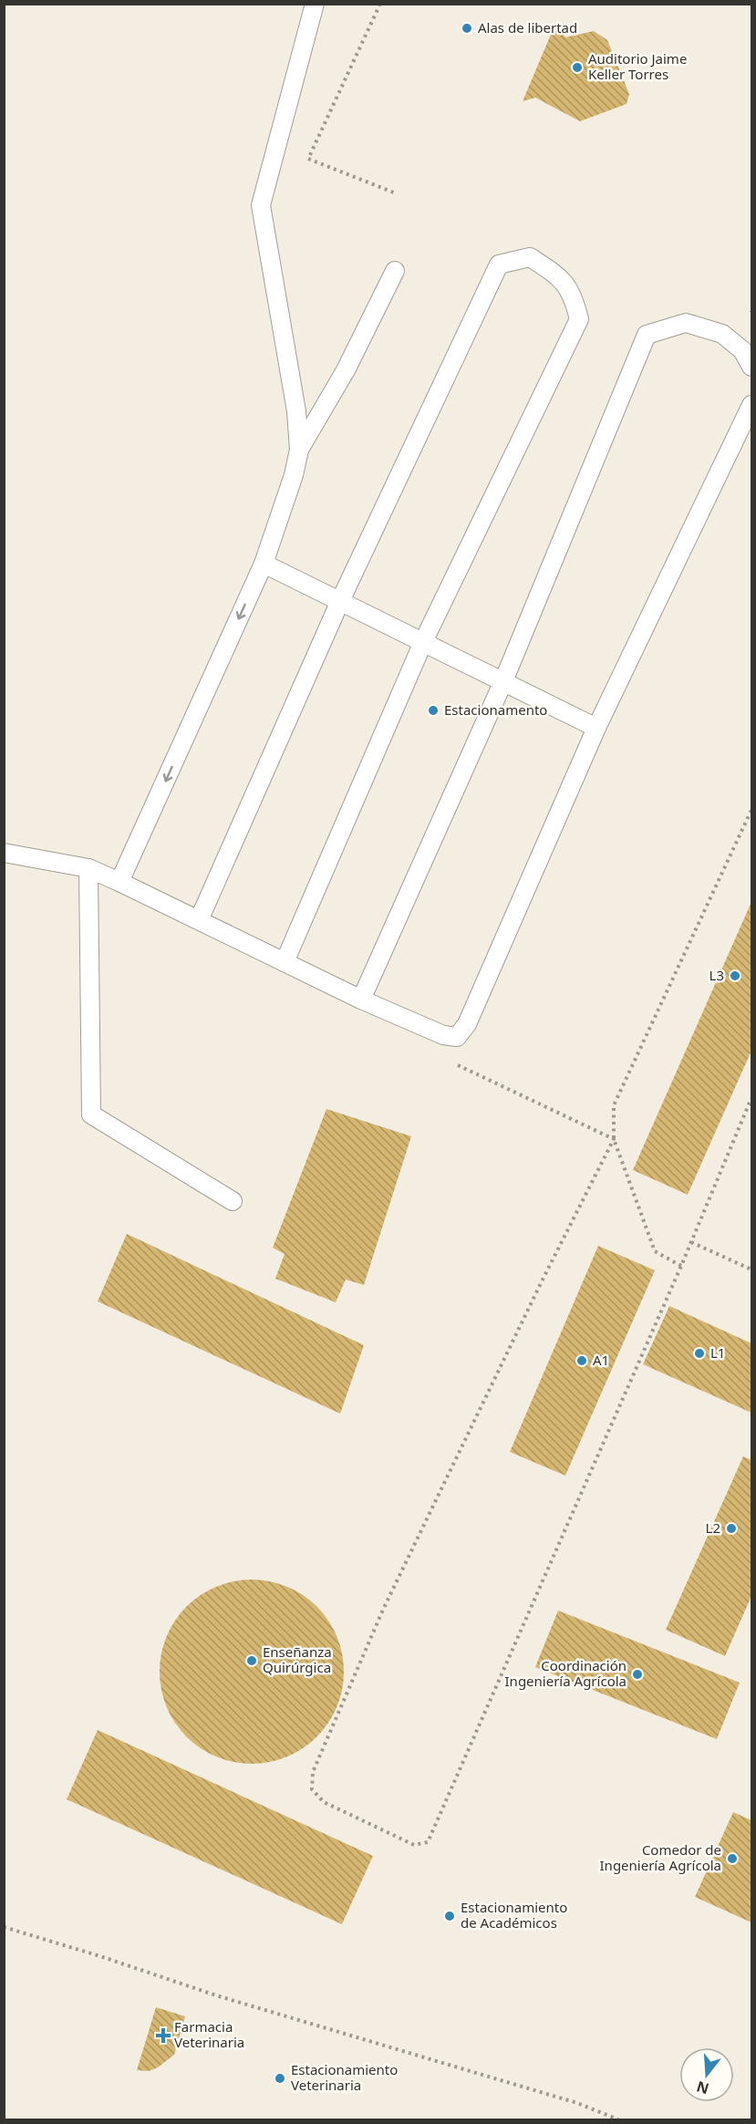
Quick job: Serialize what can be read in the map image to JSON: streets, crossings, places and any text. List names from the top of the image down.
{
  "places": {
    "other": [
      "Alas de libertad",
      "Auditorio Jaime Keller Torres",
      "Estacionamento",
      "L3",
      "L1",
      "A1",
      "L2",
      "Enseñanza Quirúrgica",
      "Coordinación Ingeniería Agrícola",
      "Comedor de Ingeniería Agrícola",
      "Estacionamiento de Académicos",
      "Estacionamiento Veterinaria"
    ],
    "health": ["Farmacia Veterinaria"]
  },
  "north": "bottom"
}
